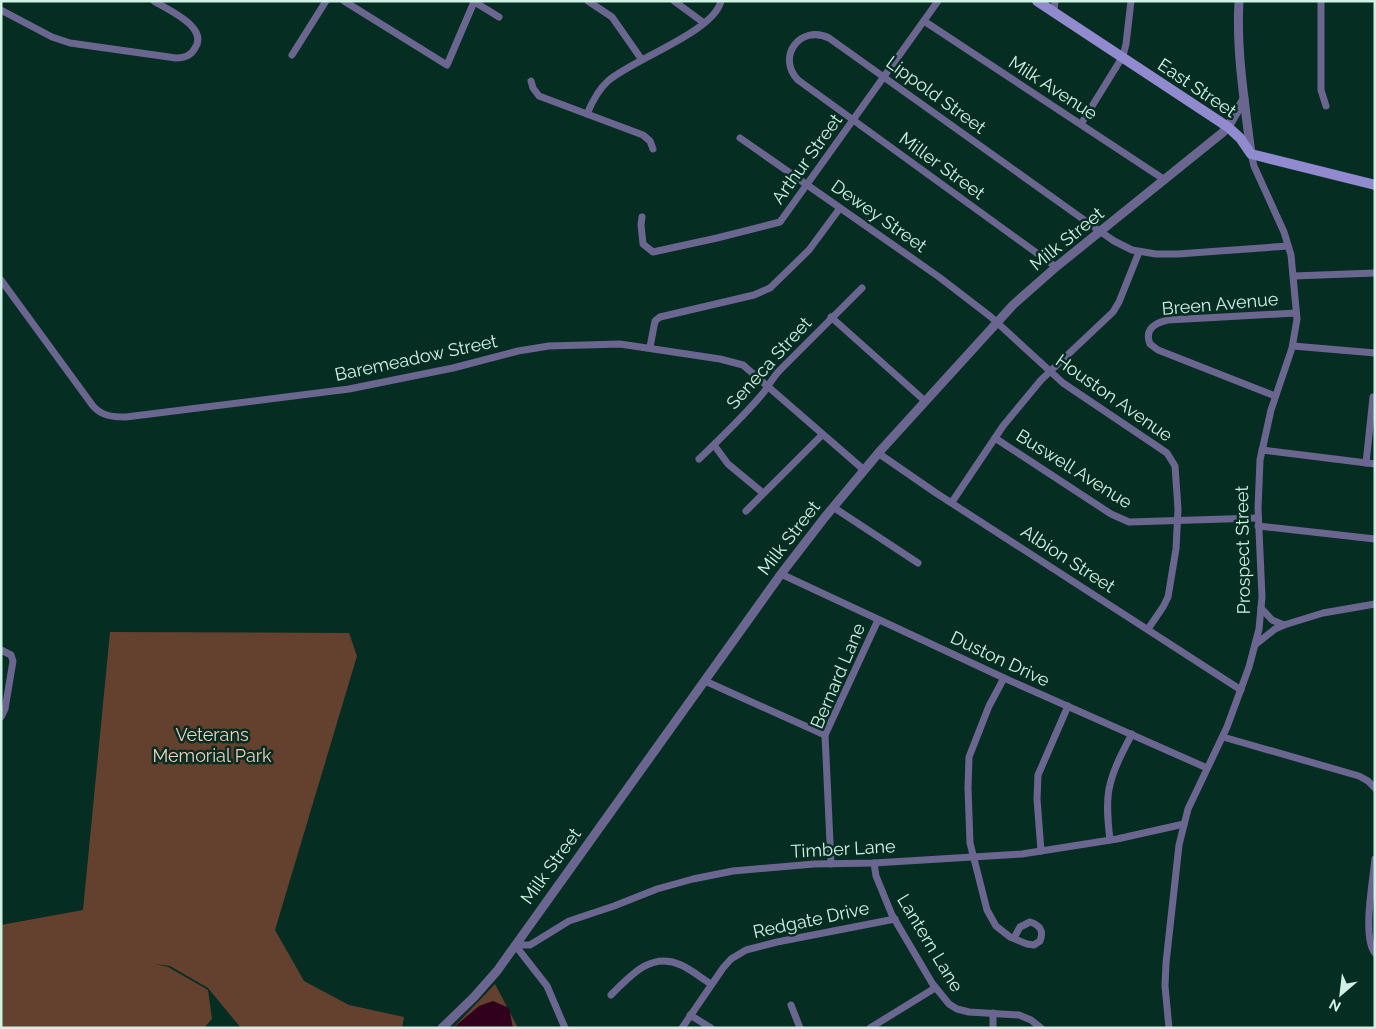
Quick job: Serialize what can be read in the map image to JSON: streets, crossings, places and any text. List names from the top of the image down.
{
  "streets": {
    "main road": ["East Street"],
    "street": [
      "Milk Avenue",
      "Lippold Street",
      "Arthur Street",
      "Miller Street",
      "Dewey Street",
      "Milk Street",
      "Breen Avenue",
      "Baremeadow Street",
      "Seneca Street",
      "Houston Avenue",
      "Buswell Avenue",
      "Prospect Street",
      "Albion Street",
      "Duston Drive",
      "Bernard Lane",
      "Timber Lane",
      "Redgate Drive",
      "Lantern Lane"
    ]
  },
  "crossings": [
    ["Milk Avenue", "Arthur Street"],
    ["Milk Avenue", "Milk Street"],
    ["East Street", "Milk Street"],
    ["East Street", "Prospect Street"],
    ["Lippold Street", "Arthur Street"],
    ["Lippold Street", "Miller Street"],
    ["Lippold Street", "Milk Street"],
    ["Arthur Street", "Miller Street"],
    ["Arthur Street", "Dewey Street"],
    ["Miller Street", "Milk Street"],
    ["Dewey Street", "Milk Street"],
    ["Dewey Street", "Houston Avenue"],
    ["Milk Street", "Baremeadow Street"],
    ["Milk Street", "Houston Avenue"],
    ["Milk Street", "Albion Street"],
    ["Milk Street", "Duston Drive"],
    ["Milk Street", "Timber Lane"],
    ["Breen Avenue", "Prospect Street"],
    ["Baremeadow Street", "Seneca Street"],
    ["Houston Avenue", "Buswell Avenue"],
    ["Houston Avenue", "Albion Street"],
    ["Buswell Avenue", "Prospect Street"],
    ["Prospect Street", "Albion Street"],
    ["Prospect Street", "Duston Drive"],
    ["Prospect Street", "Timber Lane"],
    ["Duston Drive", "Bernard Lane"],
    ["Bernard Lane", "Timber Lane"],
    ["Timber Lane", "Lantern Lane"],
    ["Redgate Drive", "Lantern Lane"]
  ],
  "parks": ["Veterans Memorial Park"],
  "north": "bottom left"
}
